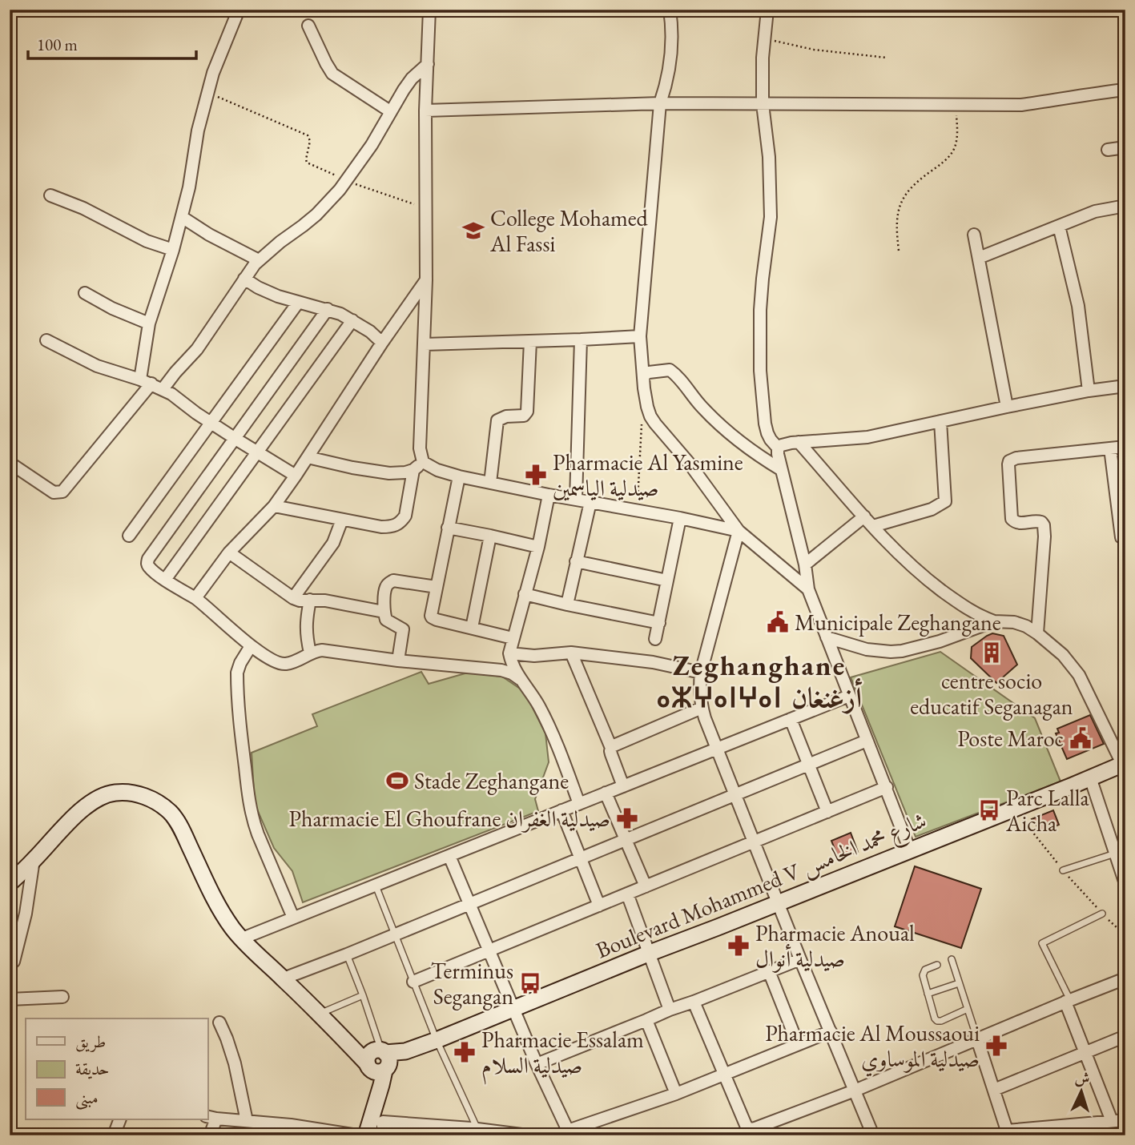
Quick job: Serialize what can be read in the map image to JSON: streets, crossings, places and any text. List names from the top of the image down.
{
  "streets": {
    "main road": ["Boulevard Mohammed V شارع محمد الخامس"]
  },
  "districts": ["Zeghanghane ⴰⵣⵖⴰⵏⵖⴰⵏ أزغنغان"],
  "places": {
    "school or university": ["College Mohamed Al Fassi"],
    "pharmacy": [
      "Pharmacie Al Yasmine صيدلية الياسمين",
      "Pharmacie El Ghoufrane صيدلية الغفران",
      "Pharmacie Anoual صيدلية أنوال",
      "Pharmacie Al Moussaoui صيدلية الموساوي",
      "Pharmacie Essalam صيدلية السلام"
    ],
    "public building": ["Municipale Zeghangane", "Poste Maroc"],
    "building": ["centre socio educatif Seganagan"],
    "sports": ["Stade Zeghangane"],
    "bus stop": ["Parc Lalla Aicha", "Terminus Segangan"]
  },
  "legend": ["طريق", "حديقة", "مبنى"],
  "scale_bar": "100 m",
  "north": "top"
}
